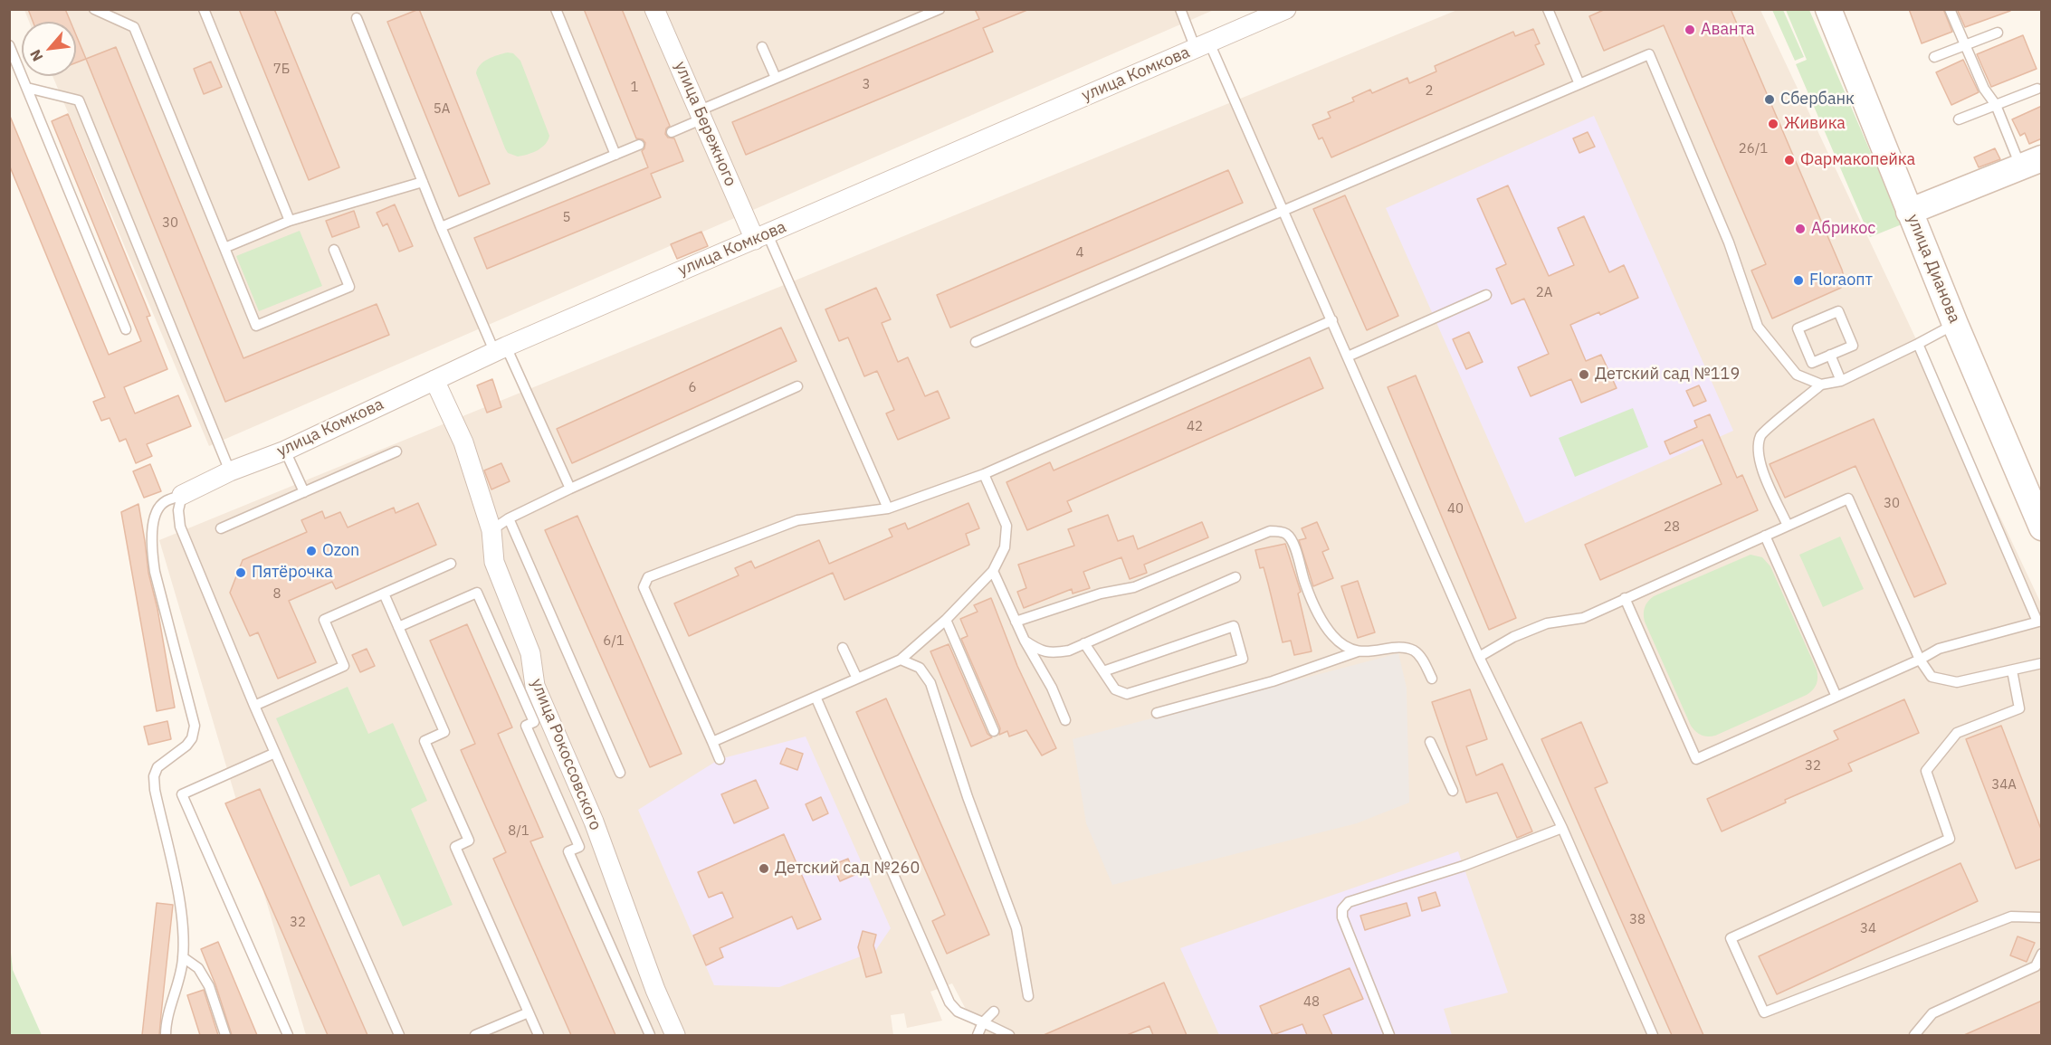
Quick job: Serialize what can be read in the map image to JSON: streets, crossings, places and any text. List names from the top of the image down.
{
  "streets": {
    "main road": ["улица Дианова"],
    "street": ["улица Комкова", "улица Бережного", "улица Рокоссовского"]
  },
  "crossings": [
    ["улица Комкова", "улица Бережного"],
    ["улица Комкова", "улица Рокоссовского"]
  ],
  "places": [
    "Аванта",
    "Сбербанк",
    "Живика",
    "Фармакопейка",
    "Абрикос",
    "Floraопт",
    "Детский сад №119",
    "Ozon",
    "Пятёрочка",
    "Детский сад №260"
  ],
  "house_numbers": [
    "7Б",
    "3",
    "1",
    "2",
    "5А",
    "26/1",
    "5",
    "30",
    "4",
    "2А",
    "6",
    "42",
    "30",
    "40",
    "28",
    "8",
    "6/1",
    "32",
    "34А",
    "8/1",
    "38",
    "32",
    "34",
    "48"
  ],
  "north": "bottom left"
}
